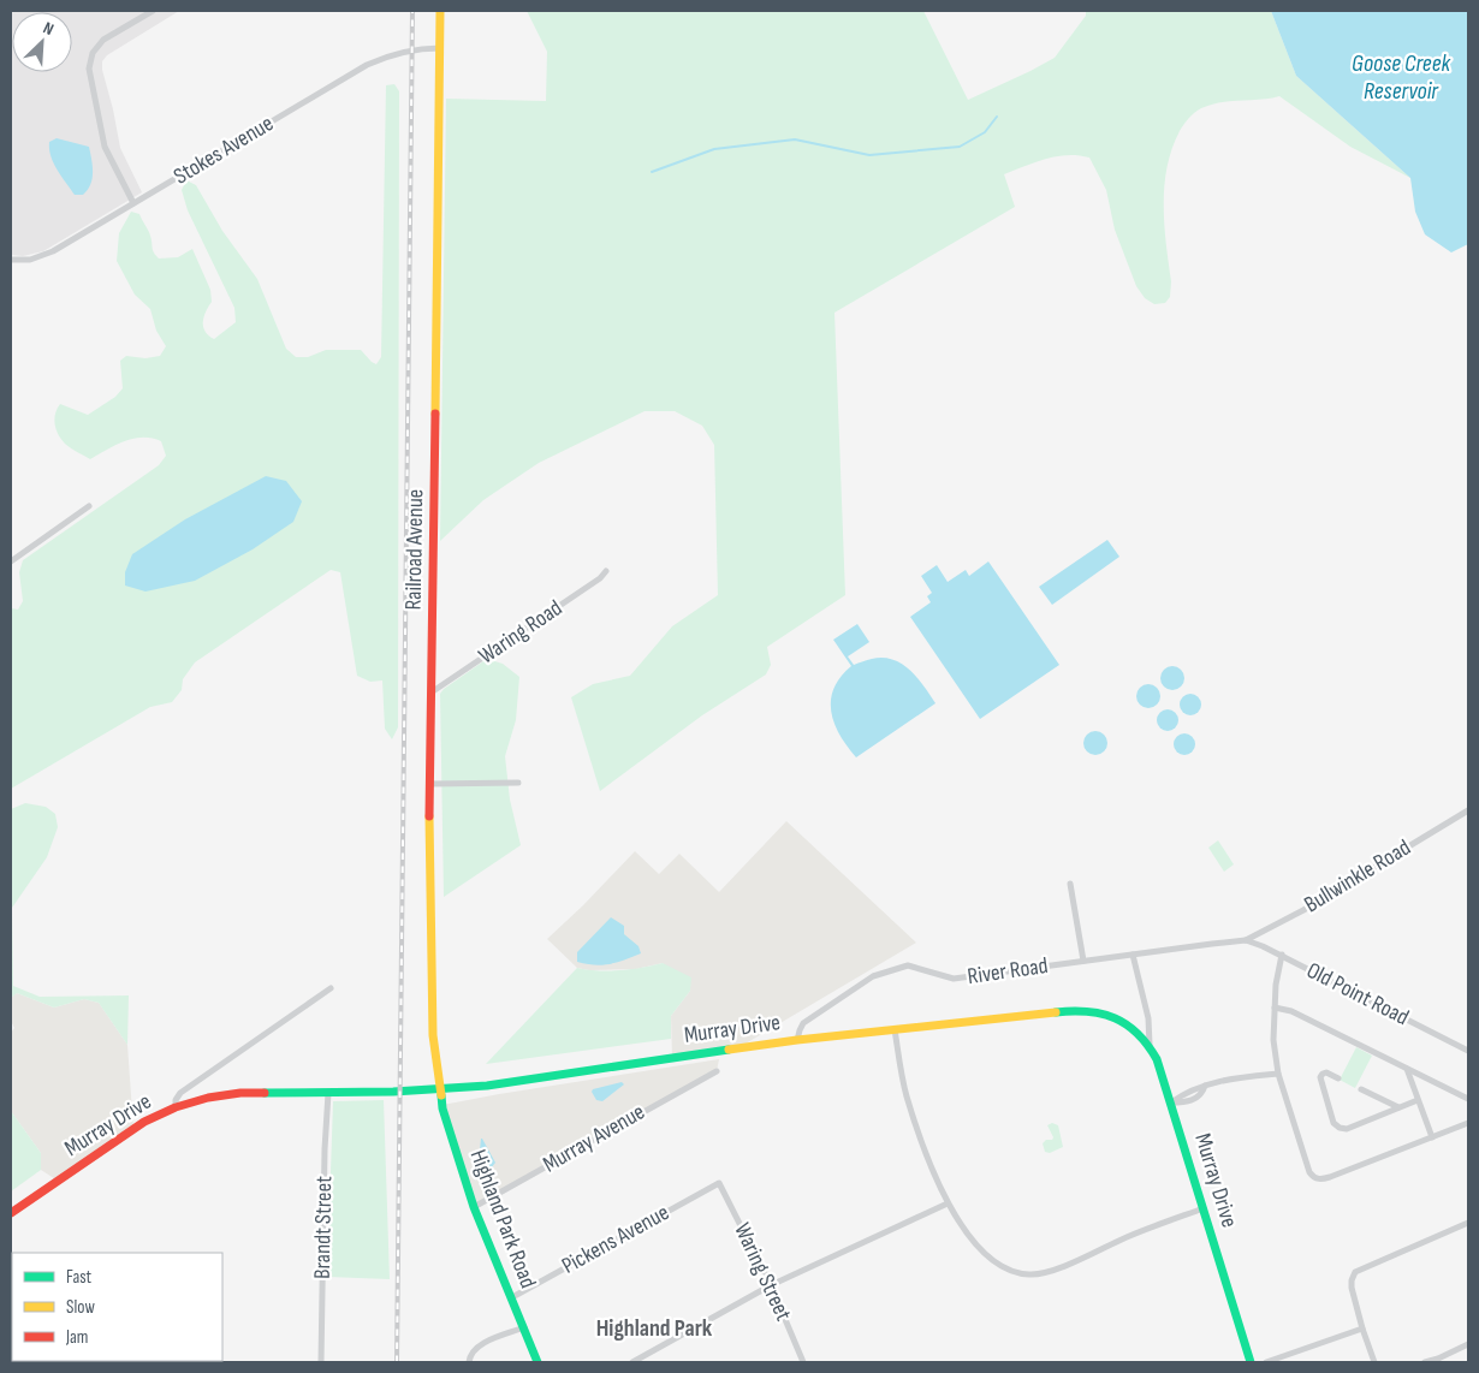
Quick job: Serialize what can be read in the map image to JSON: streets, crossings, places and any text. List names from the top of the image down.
{
  "streets": {
    "street": [
      "Stokes Avenue",
      "Railroad Avenue",
      "Waring Road",
      "Bullwinkle Road",
      "River Road",
      "Old Point Road",
      "Murray Drive",
      "Murray Avenue",
      "Highland Park Road",
      "Brandt Street",
      "Pickens Avenue",
      "Waring Street"
    ]
  },
  "crossings": [
    ["Stokes Avenue", "Railroad Avenue"],
    ["Railroad Avenue", "Waring Road"],
    ["Railroad Avenue", "Murray Drive"],
    ["Railroad Avenue", "Highland Park Road"],
    ["Bullwinkle Road", "River Road"],
    ["Bullwinkle Road", "Old Point Road"],
    ["River Road", "Old Point Road"],
    ["River Road", "Murray Drive"],
    ["Murray Drive", "Highland Park Road"],
    ["Murray Drive", "Brandt Street"],
    ["Murray Avenue", "Highland Park Road"],
    ["Highland Park Road", "Pickens Avenue"],
    ["Pickens Avenue", "Waring Street"]
  ],
  "districts": ["Highland Park"],
  "water": ["Goose Creek Reservoir"],
  "legend": ["Fast", "Slow", "Jam"],
  "north": "top right"
}
